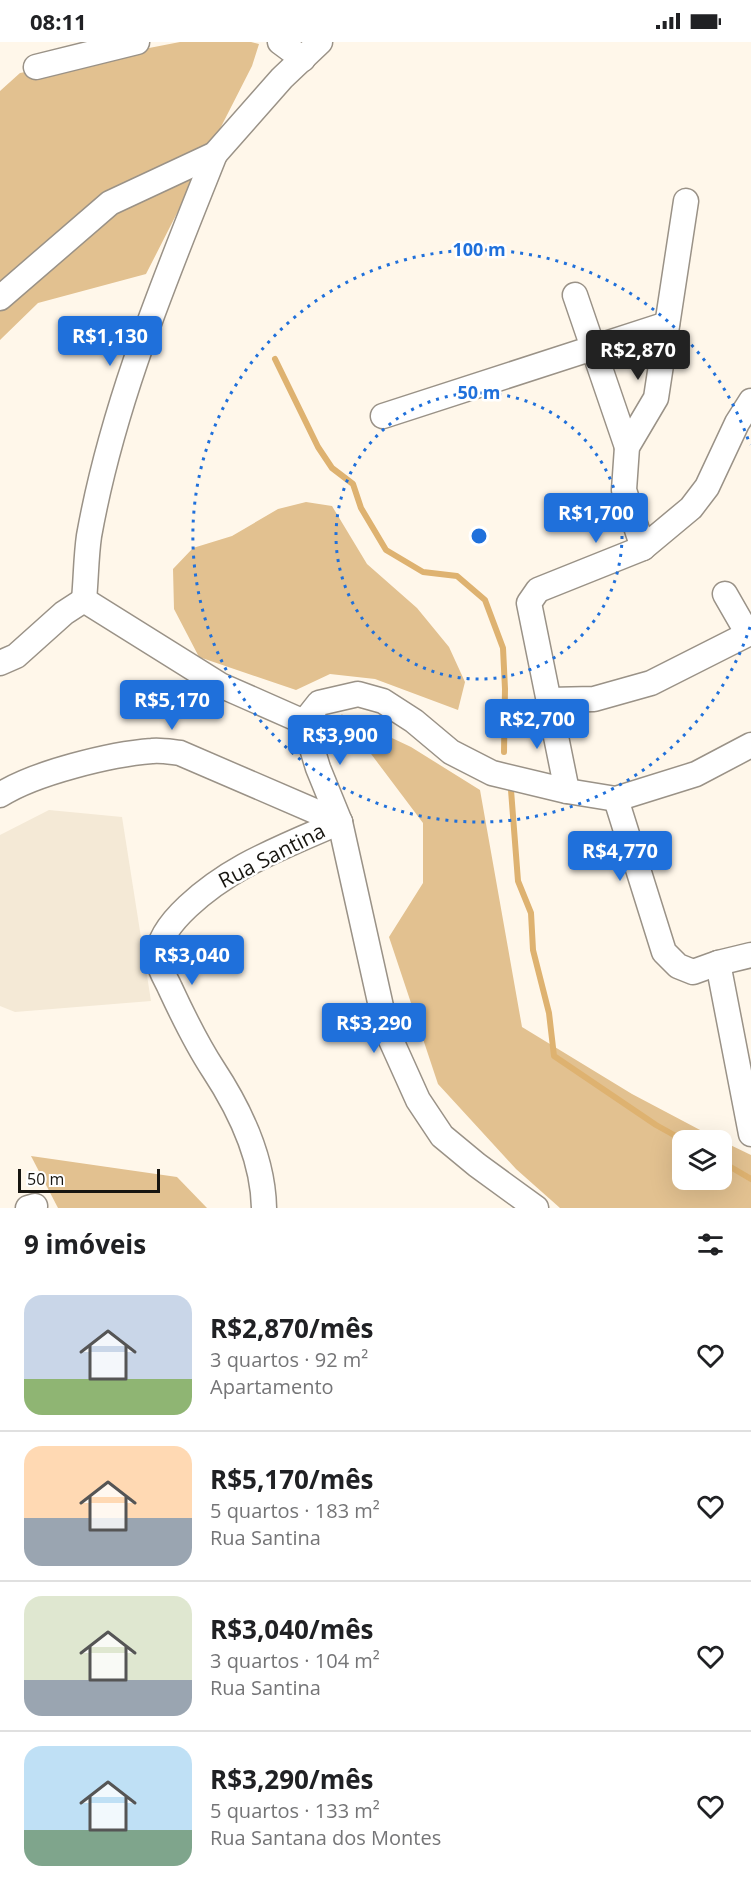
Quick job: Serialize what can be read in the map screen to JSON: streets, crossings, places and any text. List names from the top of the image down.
{
  "streets": {
    "street": ["Rua Santina"]
  },
  "scale_bar": "50 m",
  "page": {
    "status": "08:11",
    "price": [
      "R$1,130",
      "R$2,870",
      "R$1,700",
      "R$5,170",
      "R$2,700",
      "R$3,900",
      "R$4,770",
      "R$3,040",
      "R$3,290"
    ],
    "scale": "50 m",
    "heading": "9 imóveis",
    "list": [
      {
        "name": "R$2,870/mês",
        "note": "3 quartos · 92 m² · Apartamento"
      },
      {
        "name": "R$5,170/mês",
        "note": "5 quartos · 183 m² · Rua Santina"
      },
      {
        "name": "R$3,040/mês",
        "note": "3 quartos · 104 m² · Rua Santina"
      },
      {
        "name": "R$3,290/mês",
        "note": "5 quartos · 133 m² · Rua Santana dos Montes"
      }
    ]
  },
  "rings": ["100 m", "50 m"]
}
